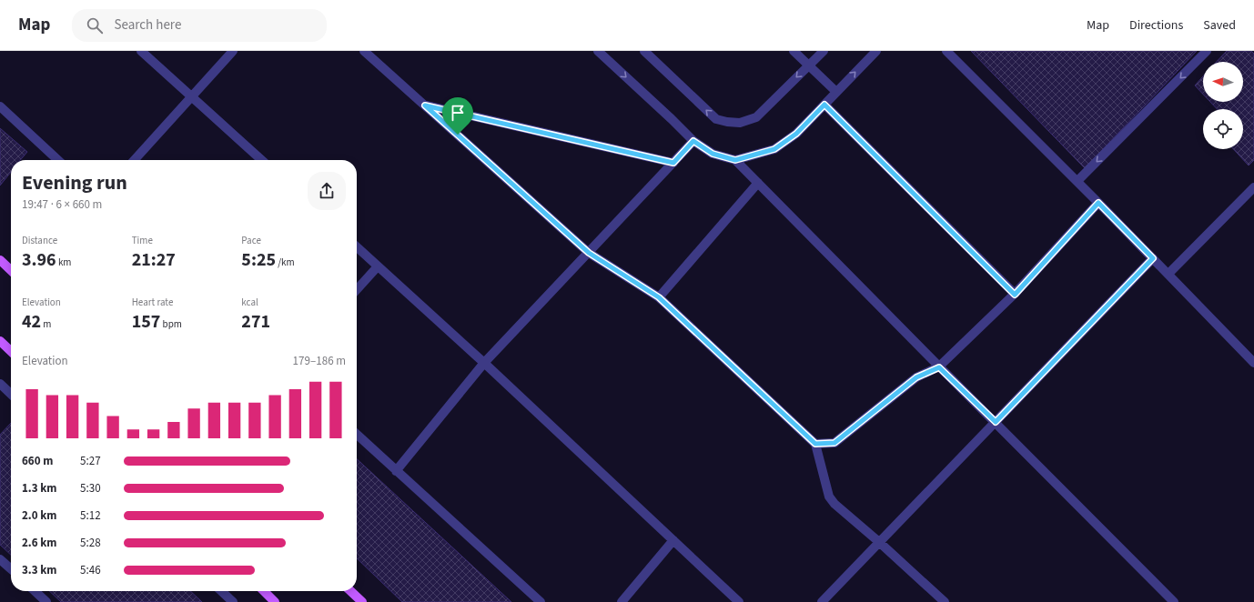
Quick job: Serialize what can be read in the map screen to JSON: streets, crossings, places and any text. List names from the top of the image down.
{
  "north": "left",
  "page": {
    "header": "Map",
    "search": "Search here",
    "nav": ["Map", "Directions", "Saved"],
    "heading": ["Evening run", "19:47 · 6 × 660 m"],
    "stats": [
      ["Distance", "3.96 km"],
      ["Time", "21:27"],
      ["Pace", "5:25 /km"],
      ["Elevation", "42 m"],
      ["Heart rate", "157 bpm"],
      ["kcal", "271"]
    ],
    "chart": ["Elevation", "179–186 m"],
    "list": [
      {
        "name": "660 m",
        "note": "5:27"
      },
      {
        "name": "1.3 km",
        "note": "5:30"
      },
      {
        "name": "2.0 km",
        "note": "5:12"
      },
      {
        "name": "2.6 km",
        "note": "5:28"
      },
      {
        "name": "3.3 km",
        "note": "5:46"
      }
    ]
  }
}
